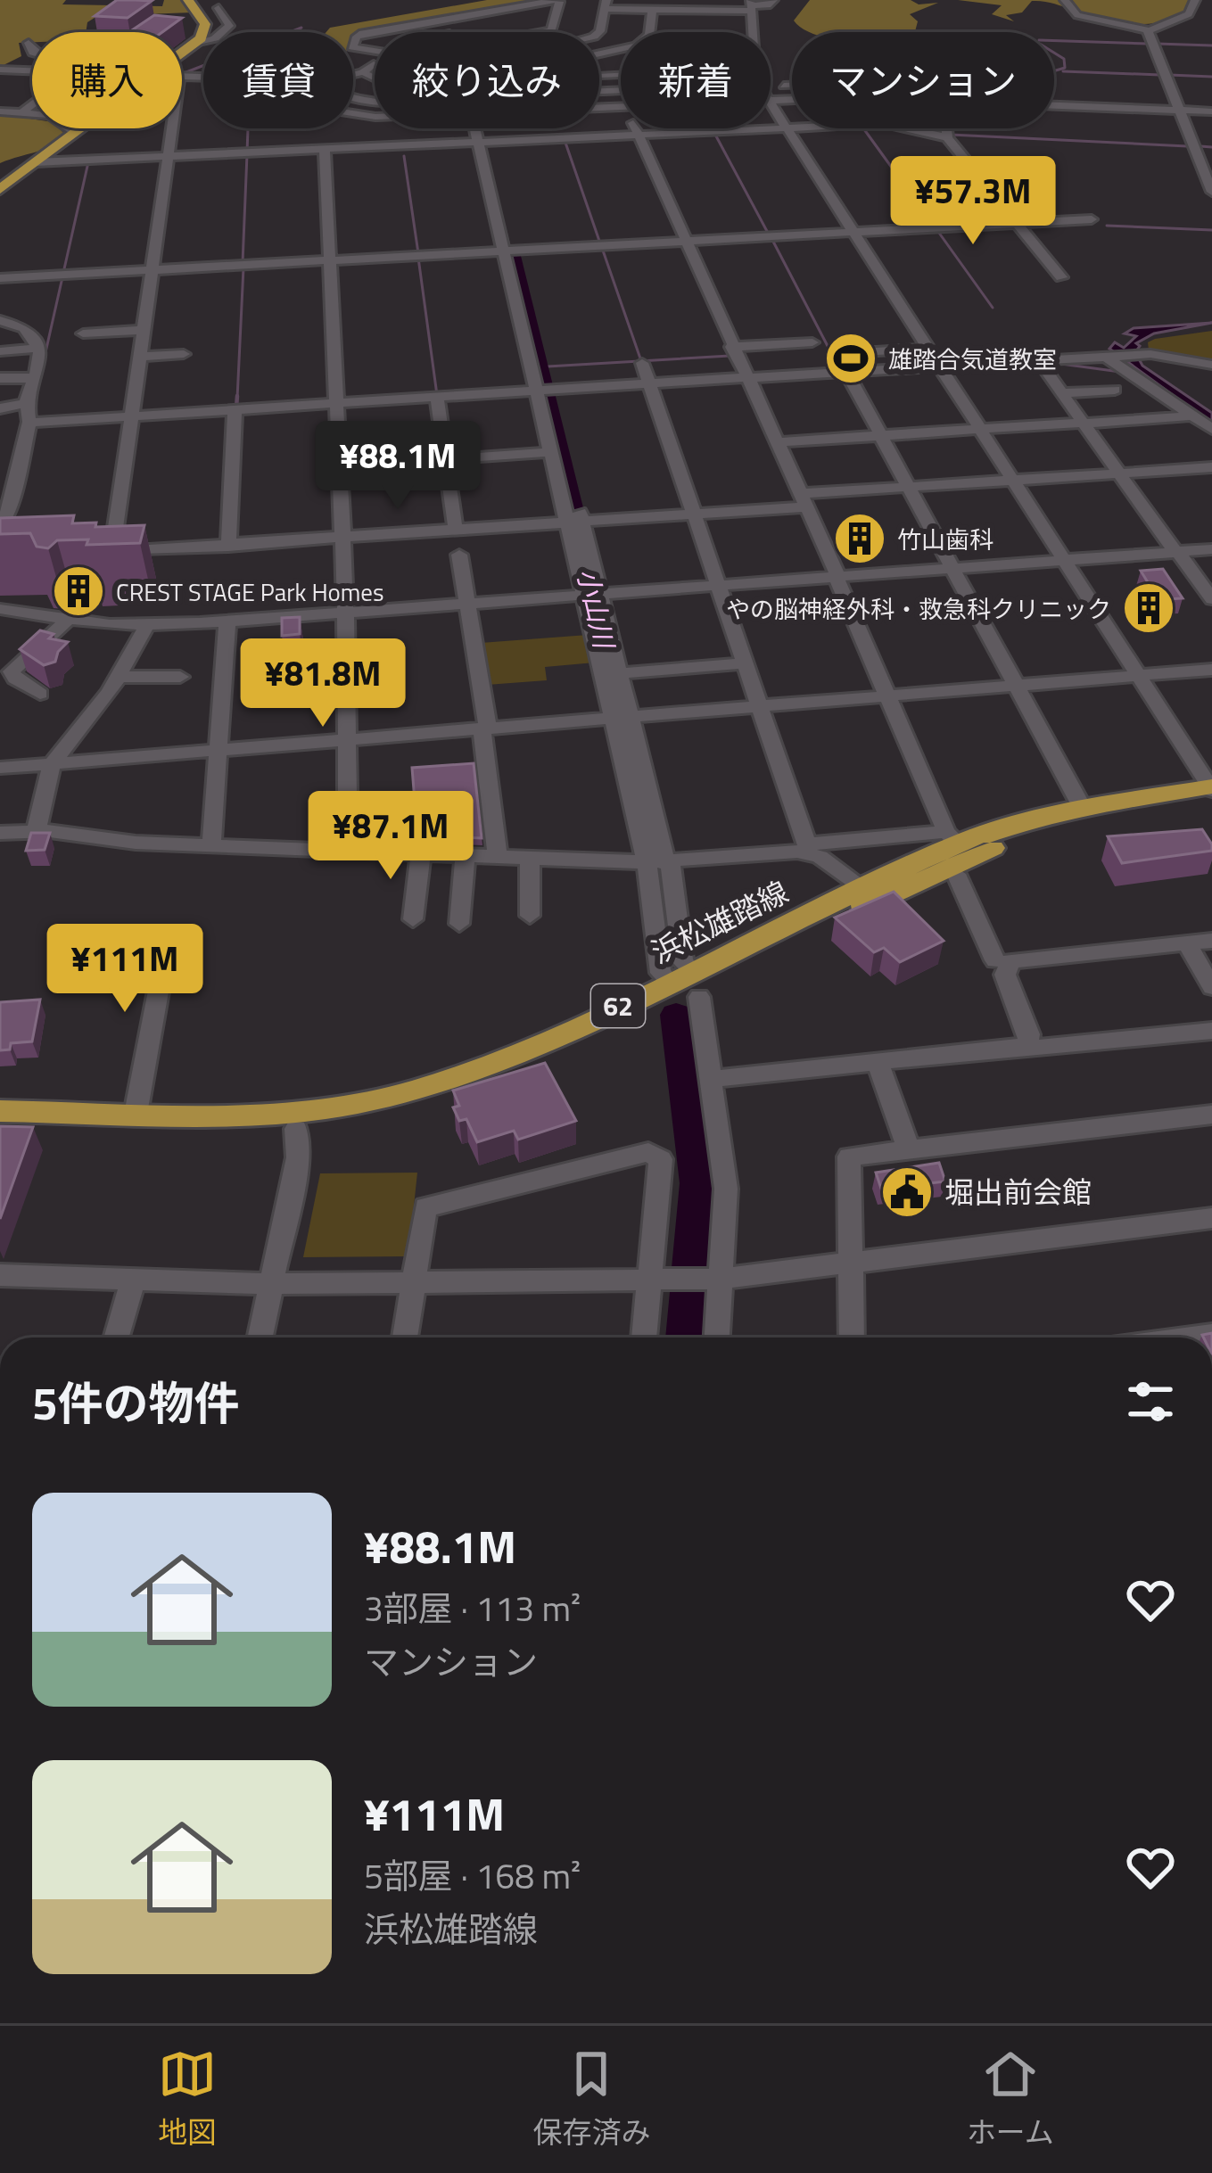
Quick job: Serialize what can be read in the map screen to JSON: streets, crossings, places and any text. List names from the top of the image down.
{
  "streets": {
    "main road": ["浜松雄踏線", "62"]
  },
  "water": ["小山川"],
  "places": {
    "sports": ["雄踏合気道教室"],
    "building": ["竹山歯科", "CREST STAGE Park Homes", "やの脳神経外科・救急科クリニック"],
    "public building": ["堀出前会館"]
  },
  "page": {
    "chip": [
      "購入",
      "賃貸",
      "絞り込み",
      "新着",
      "マンション"
    ],
    "price": [
      "¥57.3M",
      "¥88.1M",
      "¥81.8M",
      "¥87.1M",
      "¥111M"
    ],
    "heading": "5件の物件",
    "list": [
      {
        "name": "¥88.1M",
        "note": "3部屋 · 113 m² · マンション"
      },
      {
        "name": "¥111M",
        "note": "5部屋 · 168 m² · 浜松雄踏線"
      }
    ],
    "tabs": ["地図", "保存済み", "ホーム"]
  }
}
